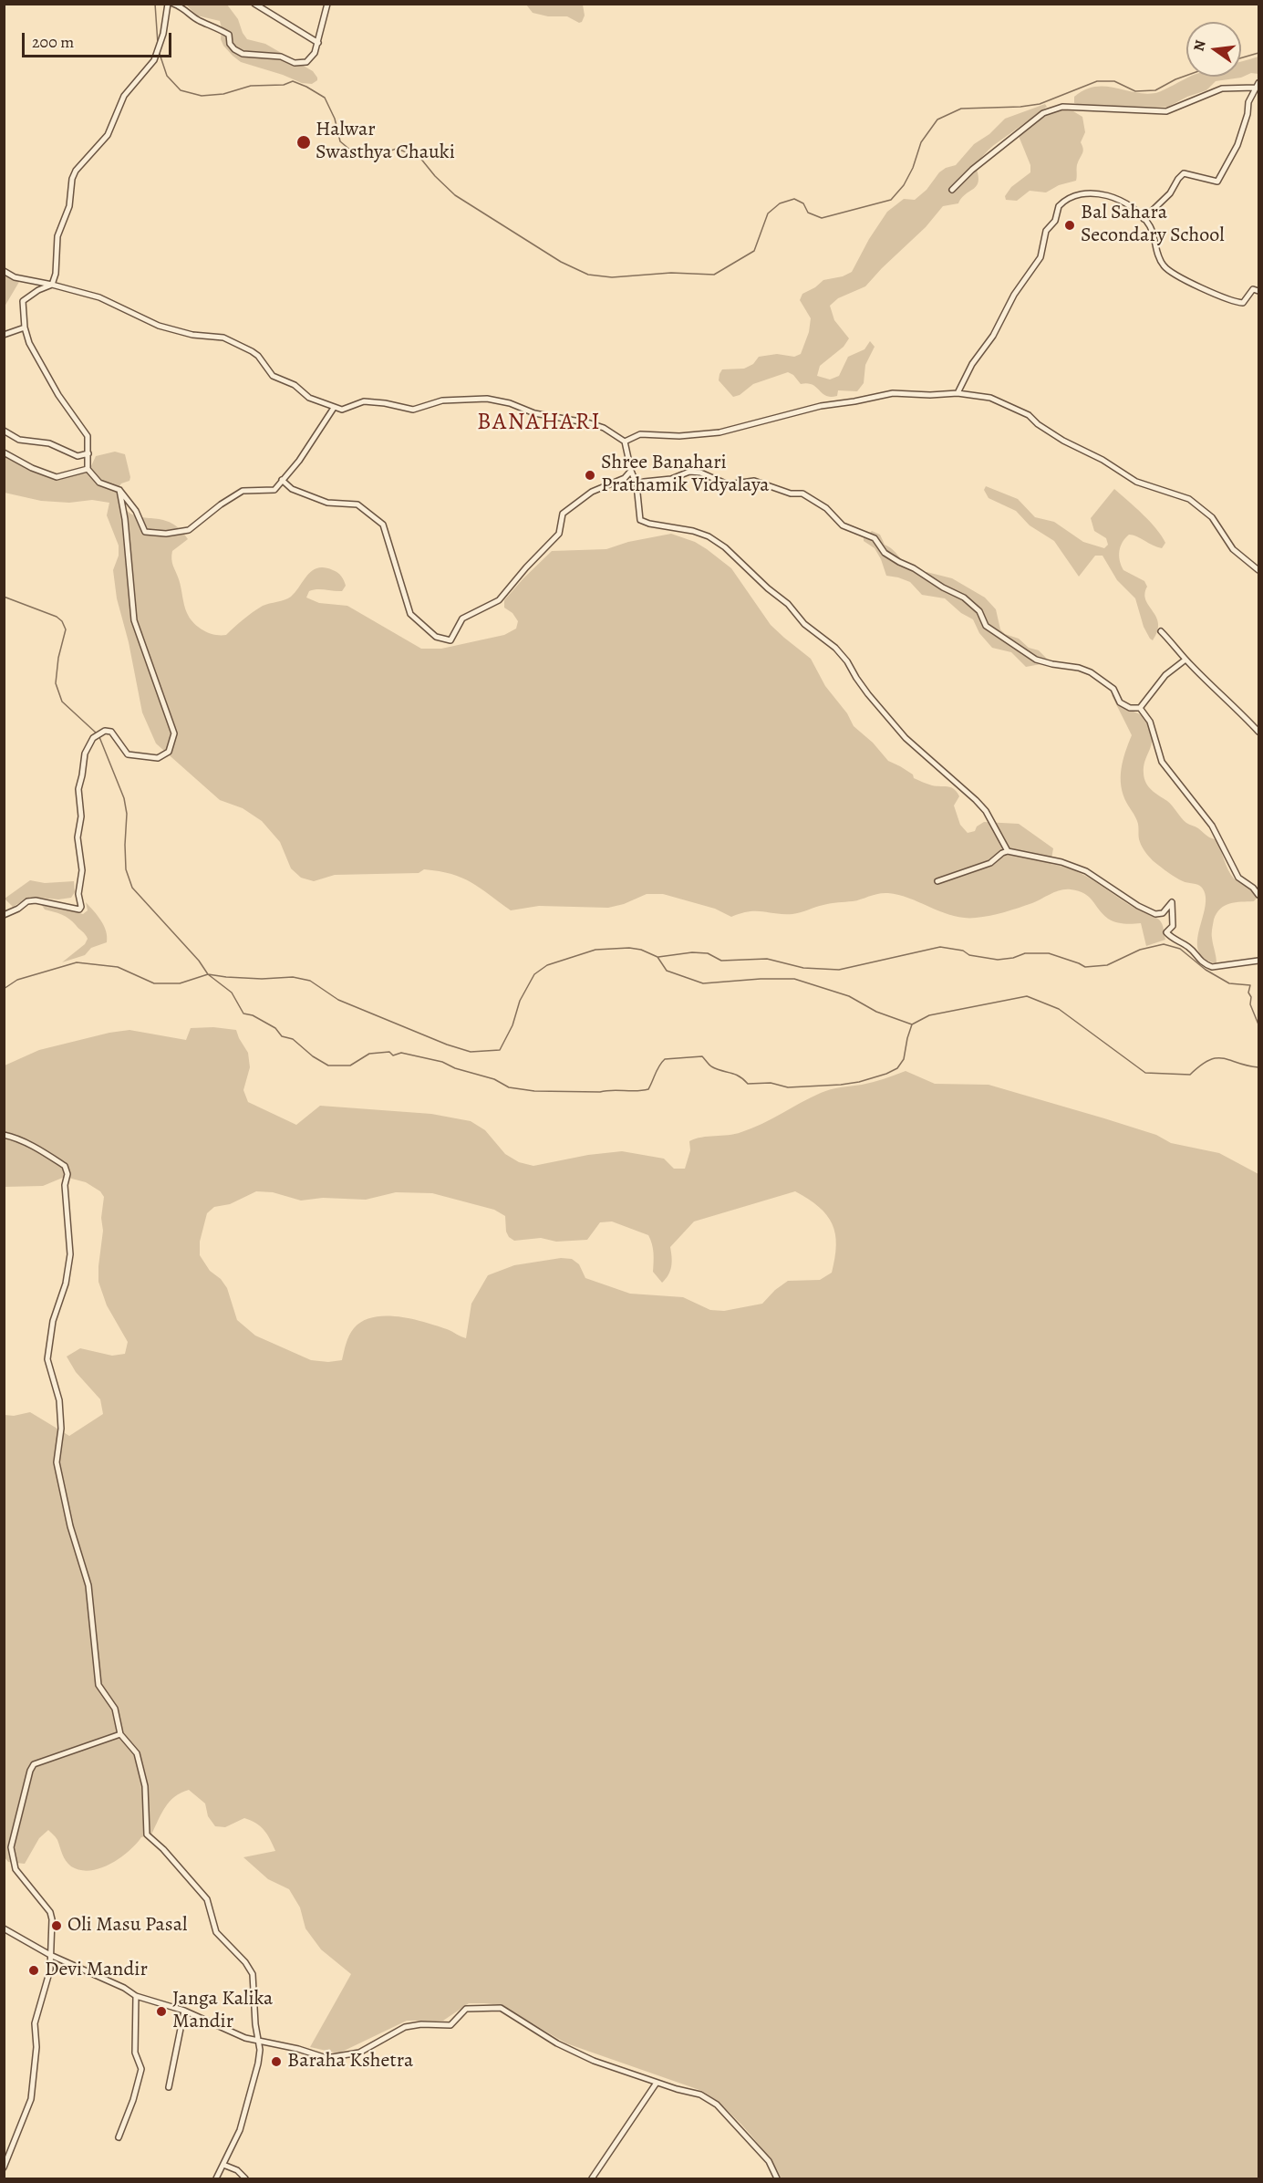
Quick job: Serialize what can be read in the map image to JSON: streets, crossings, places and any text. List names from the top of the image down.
{
  "districts": ["BANAHARI"],
  "places": [
    "Halwar Swasthya Chauki",
    "Bal Sahara Secondary School",
    "Shree Banahari Prathamik Vidyalaya",
    "Oli Masu Pasal",
    "Devi Mandir",
    "Janga Kalika Mandir",
    "Baraha Kshetra"
  ],
  "scale_bar": "200 m",
  "north": "left"
}
